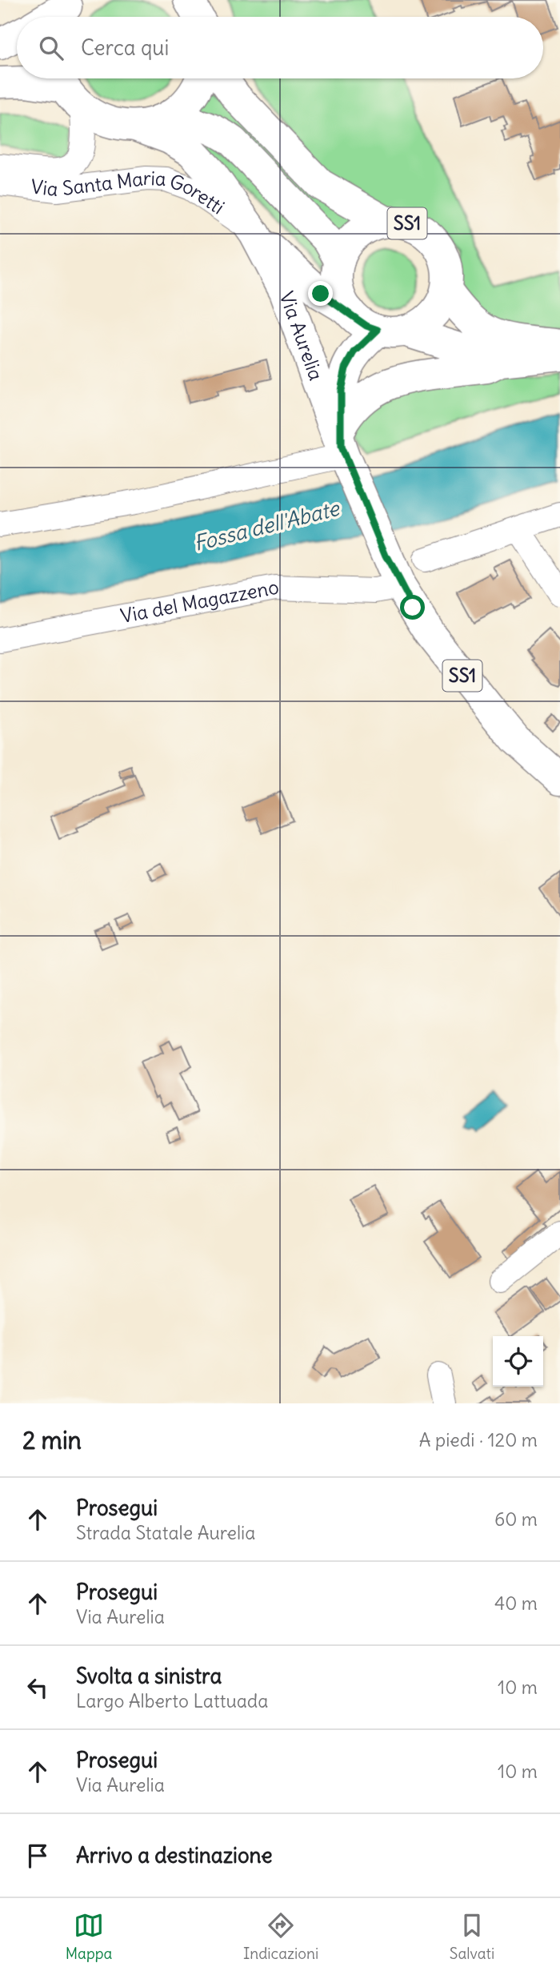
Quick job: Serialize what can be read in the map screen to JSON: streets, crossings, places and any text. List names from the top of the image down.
{
  "streets": {
    "main road": ["SS1", "Via Aurelia"],
    "street": ["Via Santa Maria Goretti", "Via del Magazzeno"]
  },
  "crossings": [
    ["Via Santa Maria Goretti", "Via Aurelia"],
    ["SS1", "Via Aurelia"],
    ["SS1", "Via del Magazzeno"]
  ],
  "water": ["Fossa dell'Abate"],
  "page": {
    "search": "Cerca qui",
    "heading": ["2 min", "A piedi · 120 m"],
    "list": [
      ["Prosegui", "Strada Statale Aurelia", "60 m"],
      ["Prosegui", "Via Aurelia", "40 m"],
      ["Svolta a sinistra", "Largo Alberto Lattuada", "10 m"],
      ["Prosegui", "Via Aurelia", "10 m"],
      "Arrivo a destinazione"
    ],
    "nav": ["Mappa", "Indicazioni", "Salvati"]
  }
}
